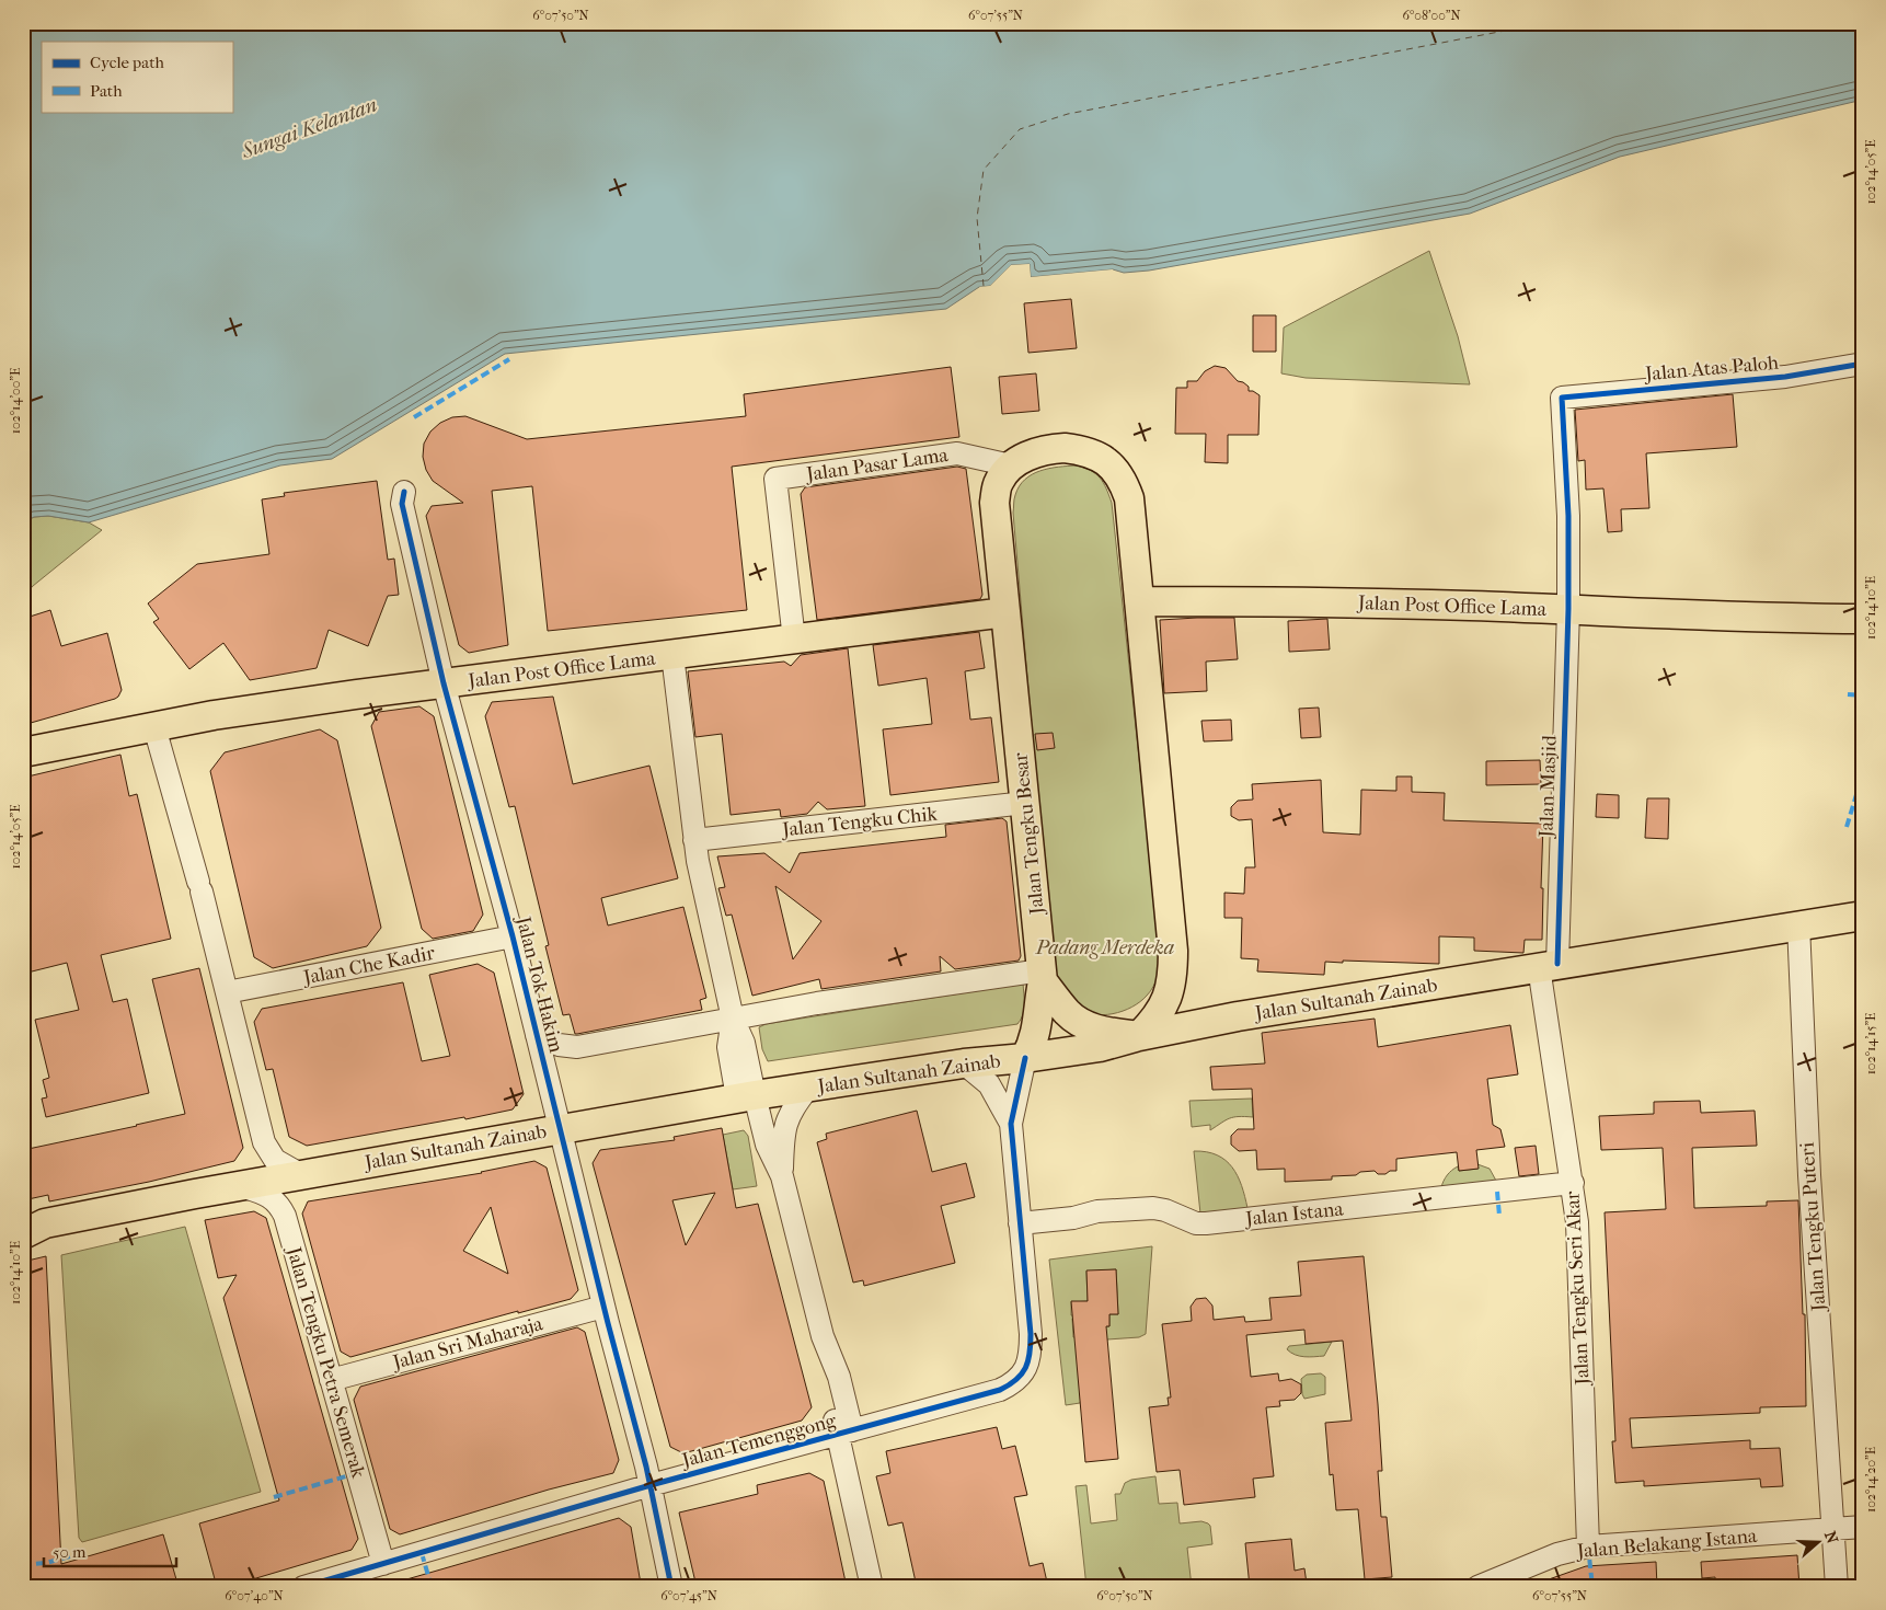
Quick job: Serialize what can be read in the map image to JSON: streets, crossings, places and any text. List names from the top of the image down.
{
  "streets": {
    "main road": ["Jalan Post Office Lama", "Jalan Tengku Besar", "Jalan Sultanah Zainab"],
    "street": [
      "Jalan Atas Paloh",
      "Jalan Pasar Lama",
      "Jalan Masjid",
      "Jalan Tengku Chik",
      "Jalan Che Kadir",
      "Jalan Tok Hakim",
      "Jalan Istana",
      "Jalan Tengku Puteri",
      "Jalan Tengku Seri Akar",
      "Jalan Sri Maharaja",
      "Jalan Tengku Petra Semerak",
      "Jalan Temenggong",
      "Jalan Belakang Istana"
    ]
  },
  "crossings": [
    ["Jalan Atas Paloh", "Jalan Masjid"],
    ["Jalan Pasar Lama", "Jalan Post Office Lama"],
    ["Jalan Pasar Lama", "Jalan Tengku Besar"],
    ["Jalan Post Office Lama", "Jalan Masjid"],
    ["Jalan Post Office Lama", "Jalan Tengku Besar"],
    ["Jalan Post Office Lama", "Jalan Tok Hakim"],
    ["Jalan Masjid", "Jalan Sultanah Zainab"],
    ["Jalan Masjid", "Jalan Tengku Seri Akar"],
    ["Jalan Tengku Chik", "Jalan Tengku Besar"],
    ["Jalan Tengku Besar", "Jalan Sultanah Zainab"],
    ["Jalan Che Kadir", "Jalan Tok Hakim"],
    ["Jalan Tok Hakim", "Jalan Sultanah Zainab"],
    ["Jalan Tok Hakim", "Jalan Sri Maharaja"],
    ["Jalan Tok Hakim", "Jalan Temenggong"],
    ["Jalan Sultanah Zainab", "Jalan Tengku Puteri"],
    ["Jalan Sultanah Zainab", "Jalan Tengku Seri Akar"],
    ["Jalan Sultanah Zainab", "Jalan Tengku Petra Semerak"],
    ["Jalan Istana", "Jalan Tengku Seri Akar"],
    ["Jalan Istana", "Jalan Temenggong"],
    ["Jalan Tengku Puteri", "Jalan Belakang Istana"],
    ["Jalan Tengku Seri Akar", "Jalan Belakang Istana"],
    ["Jalan Sri Maharaja", "Jalan Tengku Petra Semerak"],
    ["Jalan Tengku Petra Semerak", "Jalan Temenggong"]
  ],
  "water": ["Sungai Kelantan"],
  "parks": ["Padang Merdeka"],
  "legend": ["Cycle path", "Path"],
  "scale_bar": "50 m",
  "north": "right",
  "coordinates": [
    "6°07'50\"N",
    "6°07'55\"N",
    "6°08'00\"N",
    "102°14'05\"E",
    "102°14'00\"E",
    "102°14'10\"E",
    "102°14'15\"E",
    "102°14'20\"E",
    "6°07'40\"N",
    "6°07'45\"N"
  ]
}
